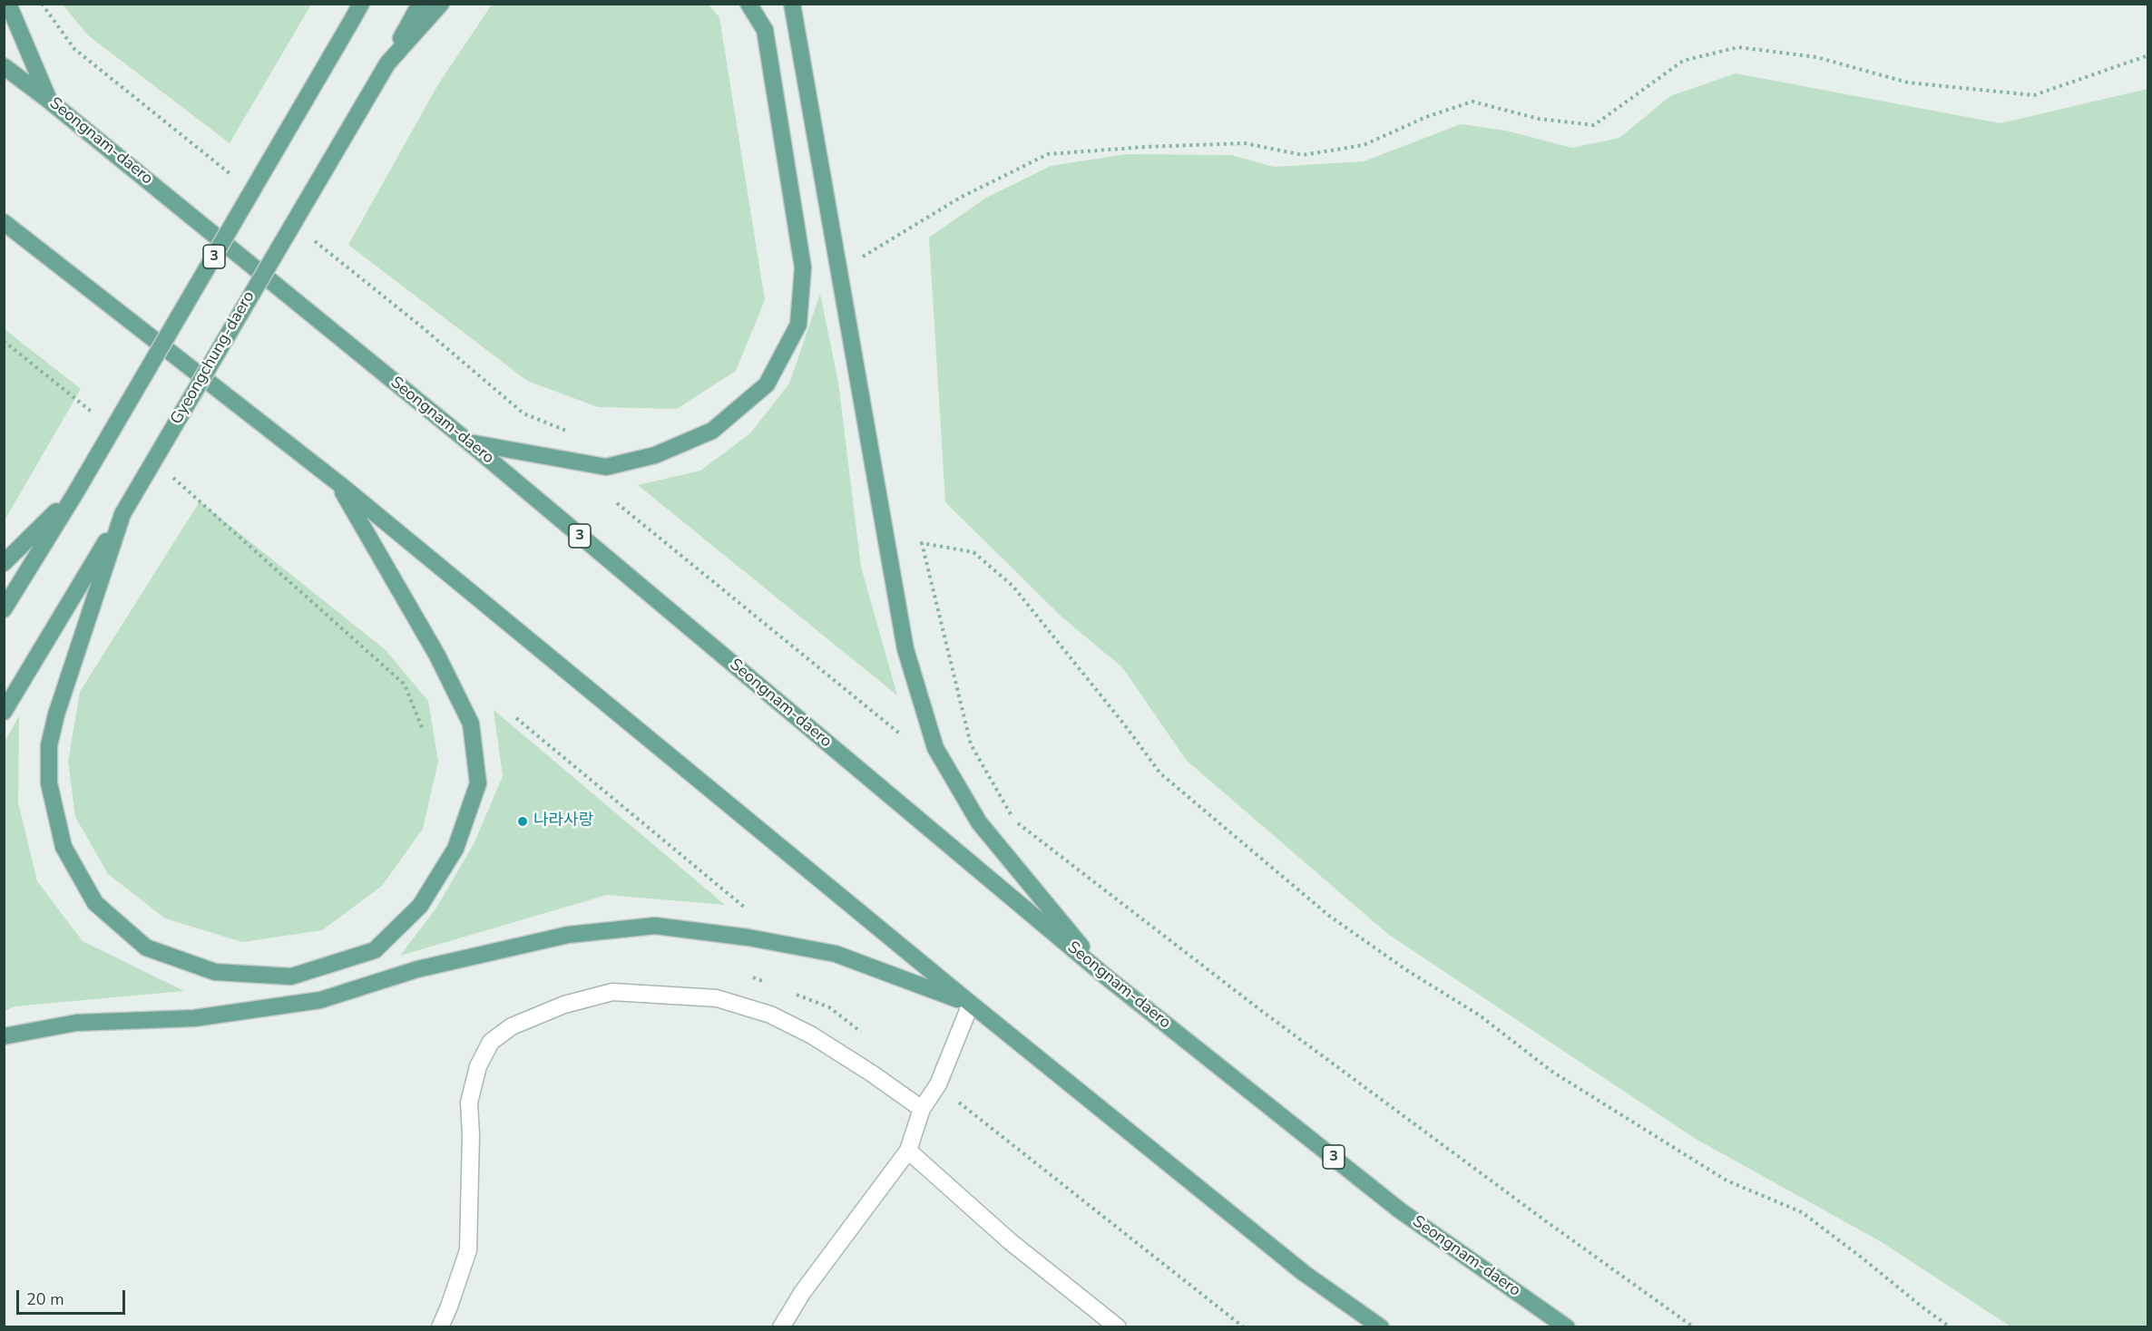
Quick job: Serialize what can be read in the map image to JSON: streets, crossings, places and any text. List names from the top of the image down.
{
  "streets": {
    "main road": ["Seongnam-daero", "3", "Gyeongchung-daero"]
  },
  "places": ["나라사랑"],
  "scale_bar": "20 m"
}
